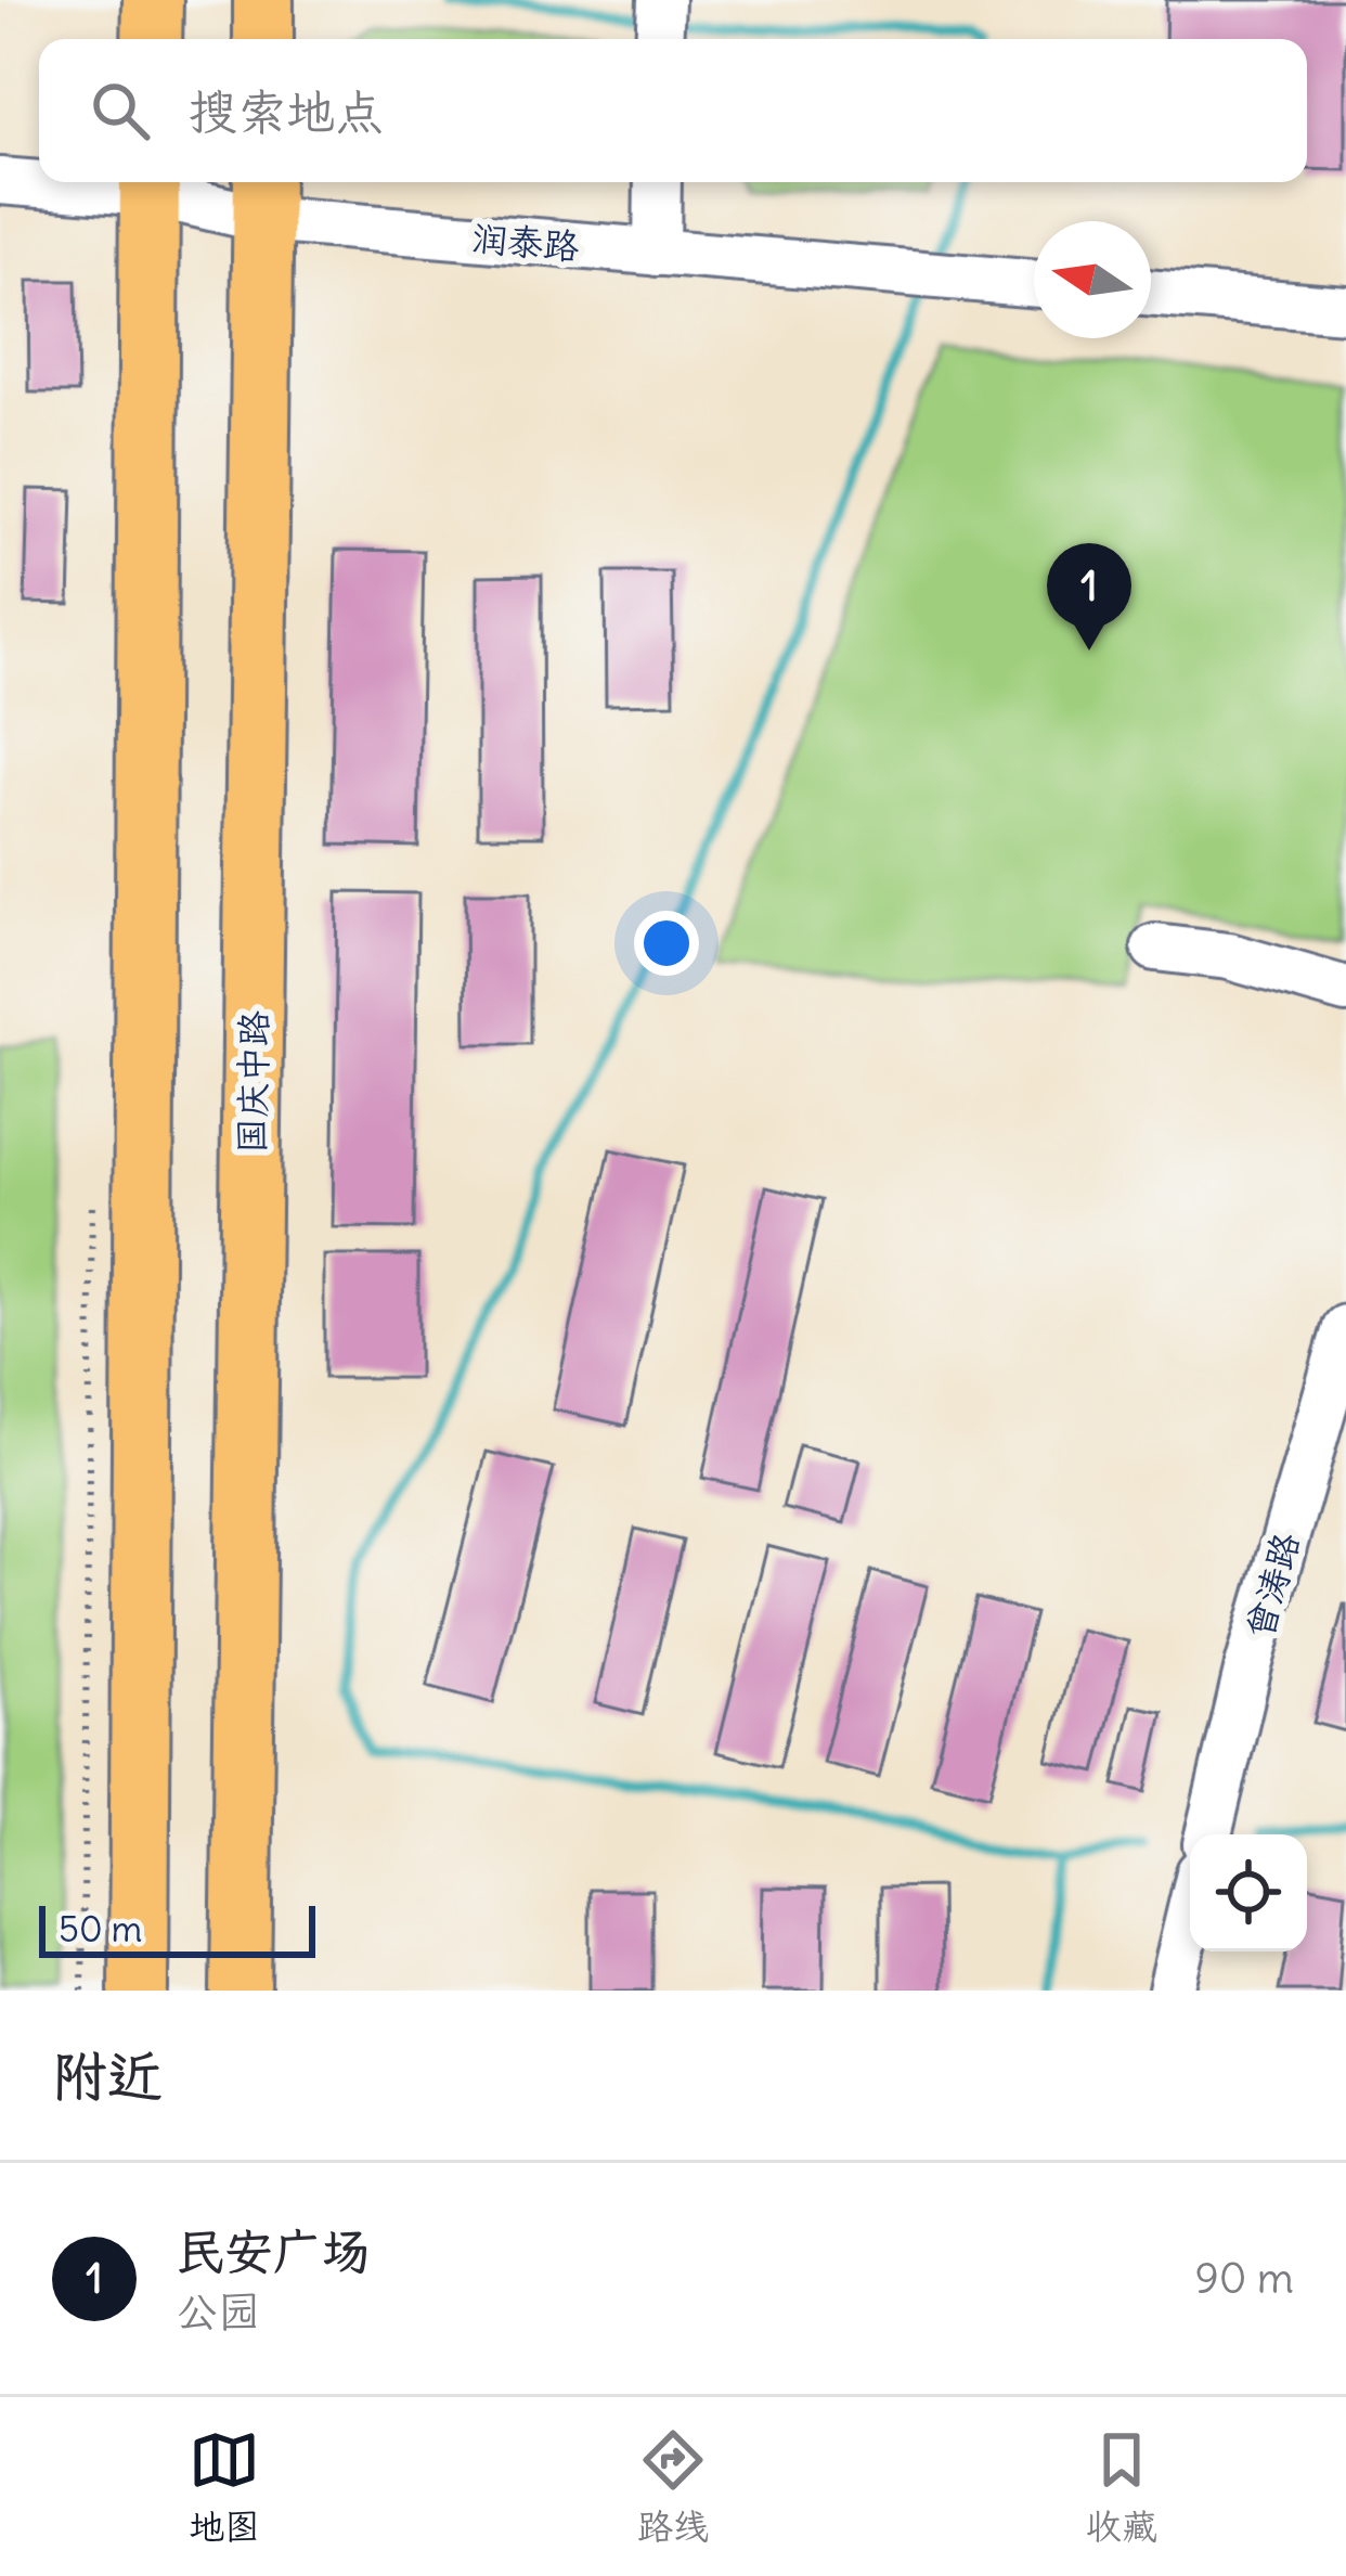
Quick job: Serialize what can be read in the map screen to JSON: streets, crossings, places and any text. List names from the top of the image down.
{
  "streets": {
    "main road": ["国庆中路"],
    "street": ["润泰路", "曾涛路"]
  },
  "crossings": [
    ["润泰路", "国庆中路"]
  ],
  "scale_bar": "50 m",
  "north": "left",
  "page": {
    "search": "搜索地点",
    "pins": "1",
    "scale": "50 m",
    "heading": "附近",
    "list": [
      {
        "mark": "1",
        "name": "民安广场",
        "note": "公园",
        "value": "90 m"
      }
    ],
    "nav": ["地图", "路线", "收藏"]
  }
}
